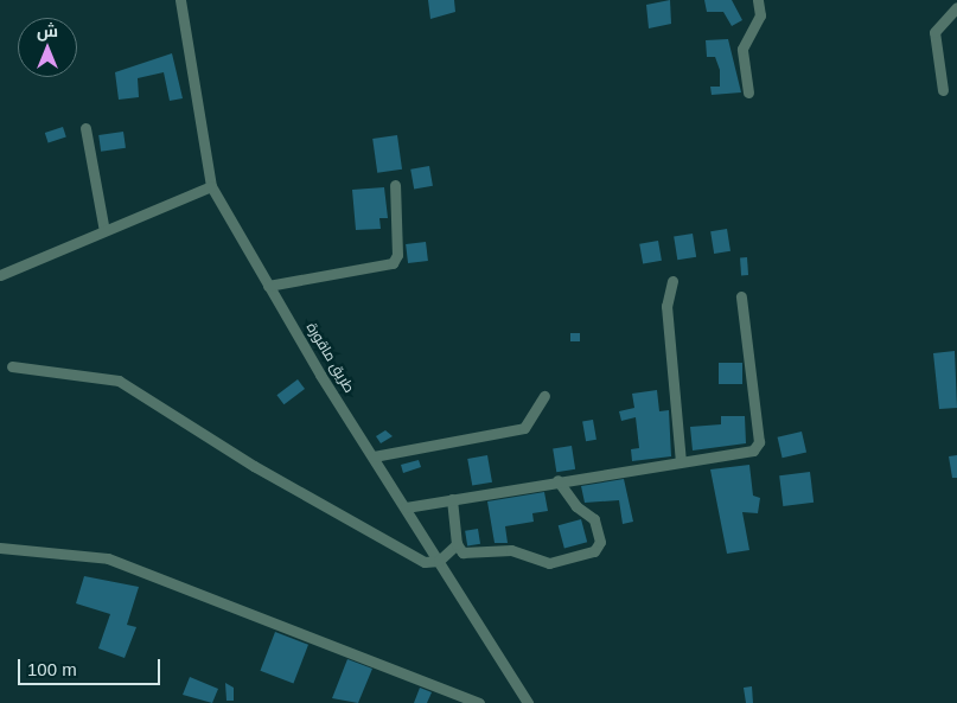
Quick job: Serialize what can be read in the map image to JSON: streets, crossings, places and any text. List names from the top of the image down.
{
  "streets": {
    "street": ["طريق ماقورة"]
  },
  "scale_bar": "100 m",
  "north": "top"
}
